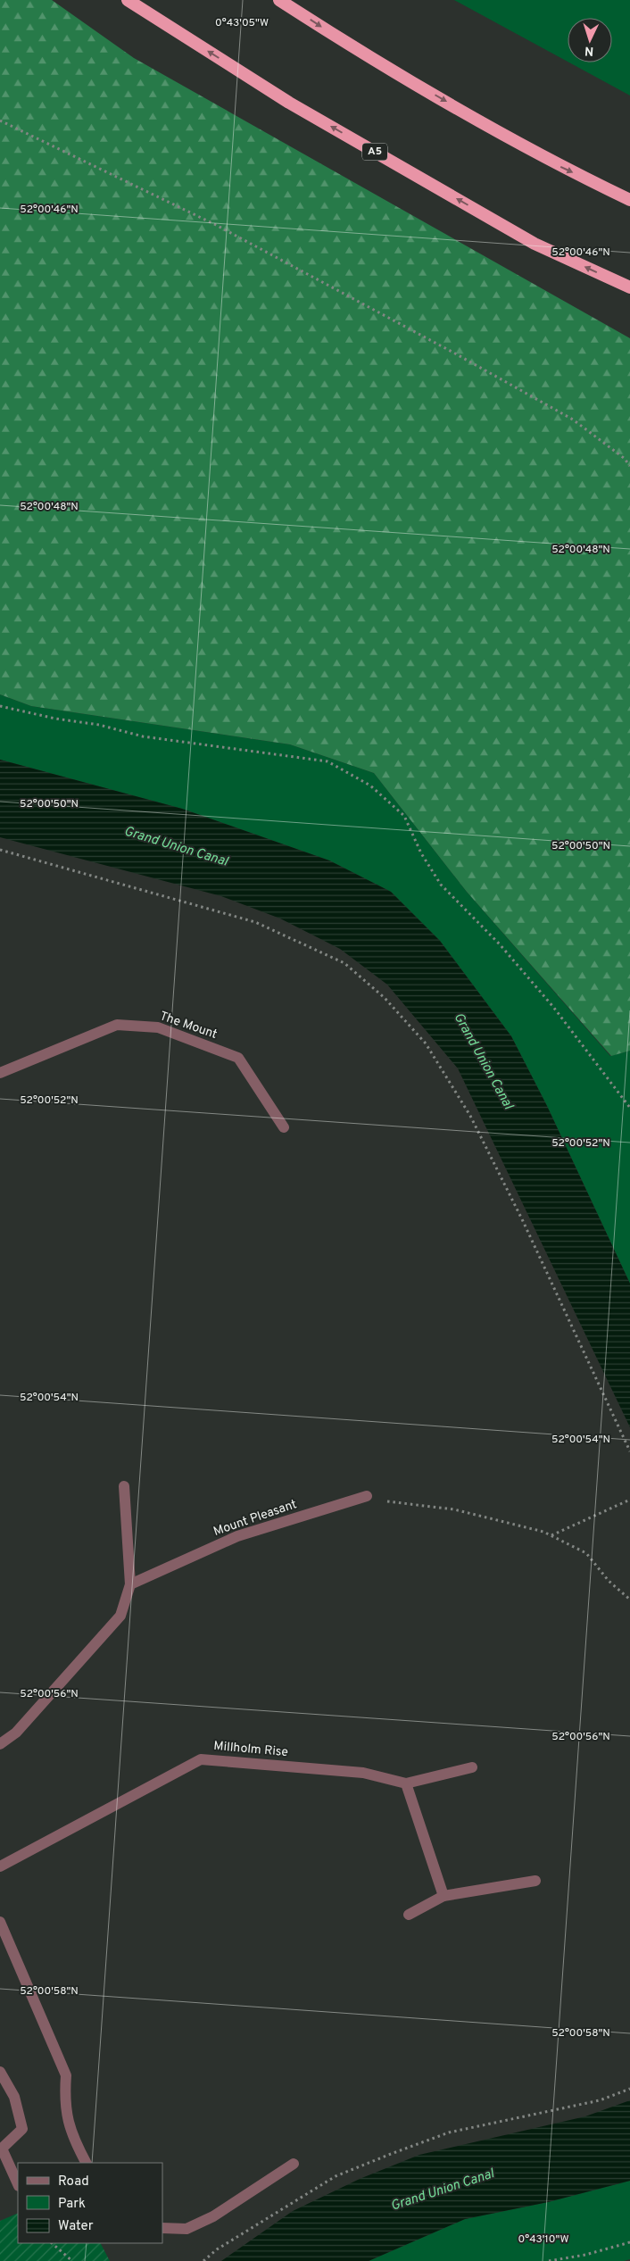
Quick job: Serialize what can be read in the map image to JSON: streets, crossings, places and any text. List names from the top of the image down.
{
  "streets": {
    "highway": ["A5"],
    "street": ["The Mount", "Mount Pleasant", "Millholm Rise"]
  },
  "water": ["Grand Union Canal"],
  "legend": ["Road", "Park", "Water"],
  "north": "bottom",
  "coordinates": [
    "0°43'05\"W",
    "52°00'46\"N",
    "52°00'48\"N",
    "52°00'50\"N",
    "52°00'52\"N",
    "52°00'54\"N",
    "52°00'56\"N",
    "52°00'58\"N",
    "0°43'10\"W"
  ]
}
